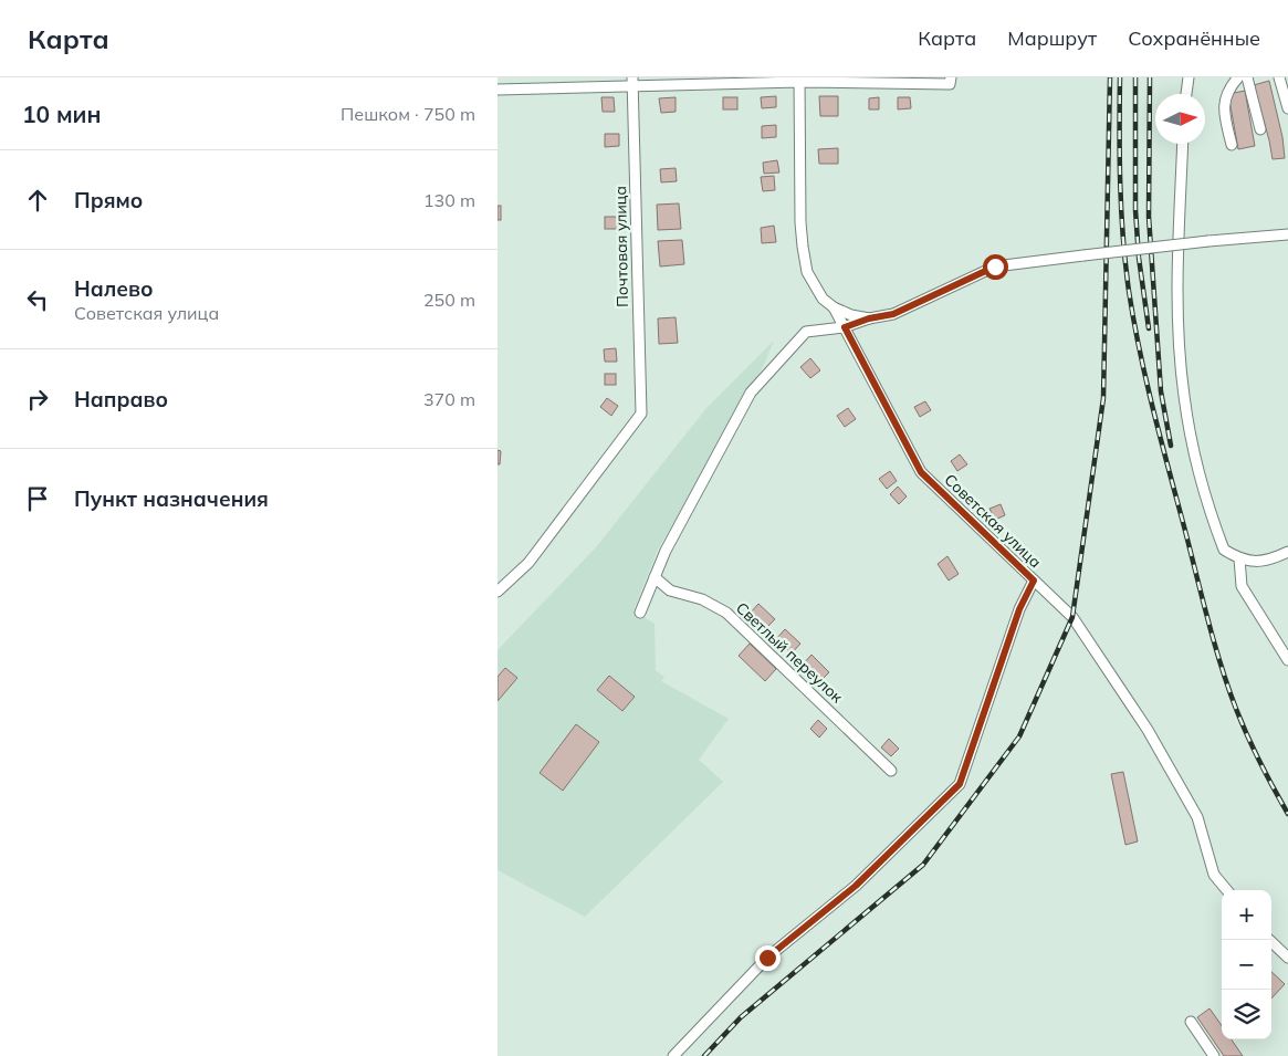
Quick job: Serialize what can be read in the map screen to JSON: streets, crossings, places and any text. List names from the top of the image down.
{
  "streets": {
    "street": ["Почтовая улица", "Советская улица", "Светлый переулок"]
  },
  "north": "right",
  "page": {
    "header": "Карта",
    "nav": ["Карта", "Маршрут", "Сохранённые"],
    "heading": ["10 мин", "Пешком · 750 m"],
    "list": [
      ["Прямо", "130 m"],
      ["Налево", "Советская улица", "250 m"],
      ["Направо", "370 m"],
      "Пункт назначения"
    ],
    "map_buttons": ["+", "−"]
  }
}
